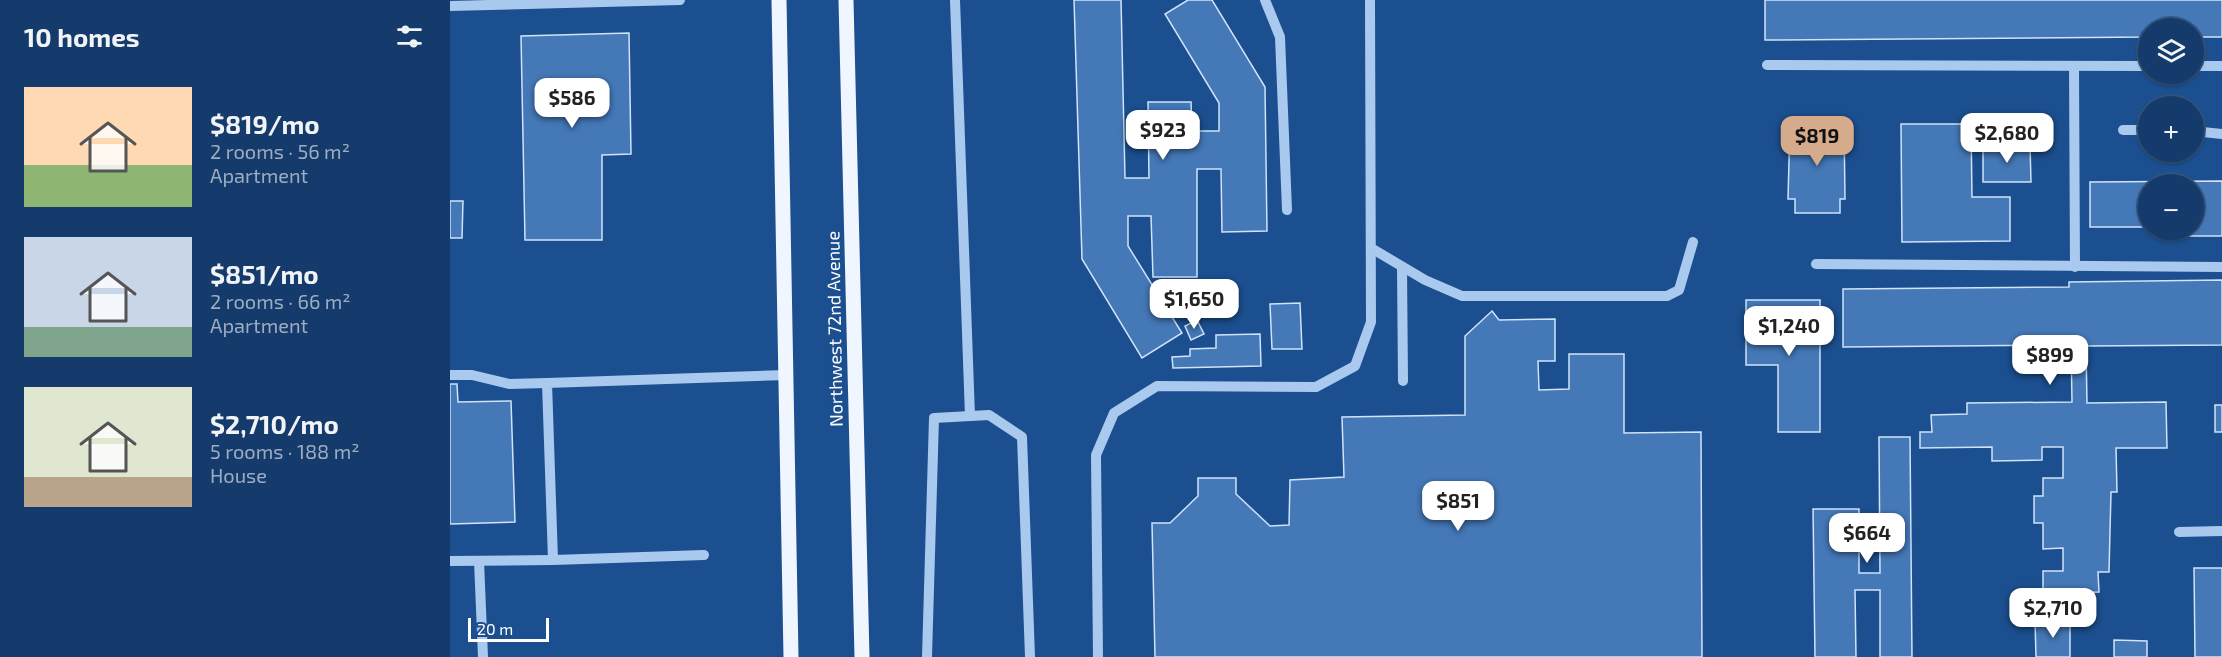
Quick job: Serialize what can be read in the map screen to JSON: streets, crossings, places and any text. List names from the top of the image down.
{
  "streets": {
    "main road": ["Northwest 72nd Avenue"]
  },
  "scale_bar": "20 m",
  "page": {
    "heading": "10 homes",
    "map_buttons": ["+", "−"],
    "list": [
      {
        "name": "$819/mo",
        "note": "2 rooms · 56 m² · Apartment"
      },
      {
        "name": "$851/mo",
        "note": "2 rooms · 66 m² · Apartment"
      },
      {
        "name": "$2,710/mo",
        "note": "5 rooms · 188 m² · House"
      }
    ],
    "price": [
      "$586",
      "$923",
      "$2,680",
      "$819",
      "$1,650",
      "$1,240",
      "$899",
      "$851",
      "$664",
      "$2,710"
    ],
    "scale": "20 m"
  }
}
